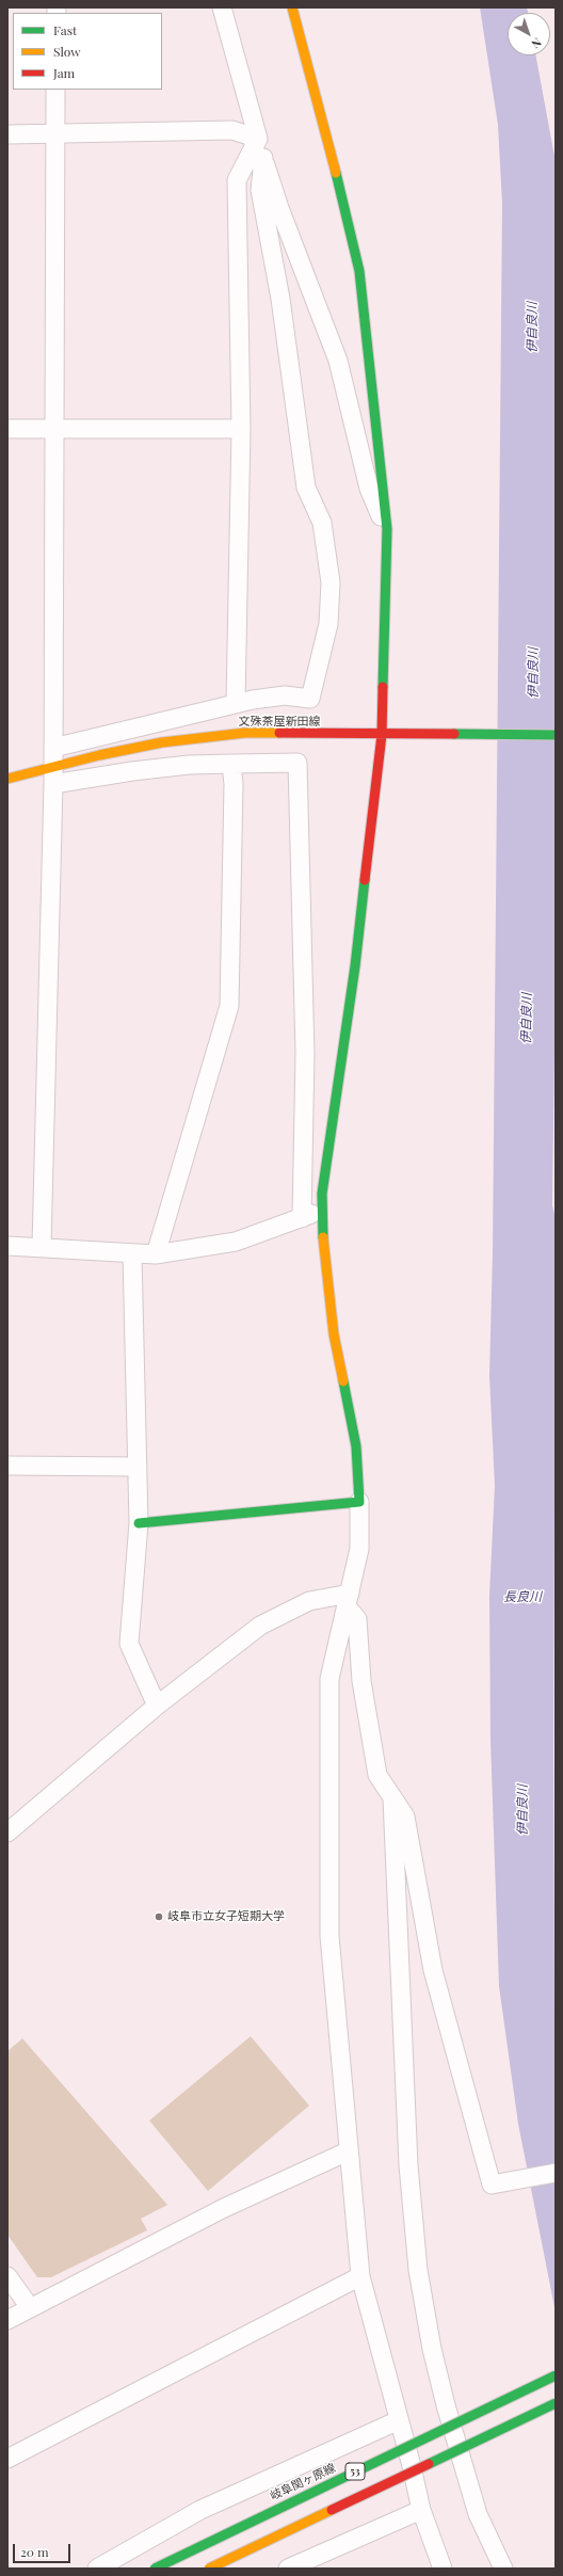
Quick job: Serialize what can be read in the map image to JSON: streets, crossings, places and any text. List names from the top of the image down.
{
  "streets": {
    "street": ["文殊茶屋新田線", "53", "岐阜関ヶ原線"]
  },
  "water": ["伊自良川", "長良川"],
  "places": ["岐阜市立女子短期大学"],
  "legend": ["Fast", "Slow", "Jam"],
  "scale_bar": "20 m",
  "north": "bottom right"
}
